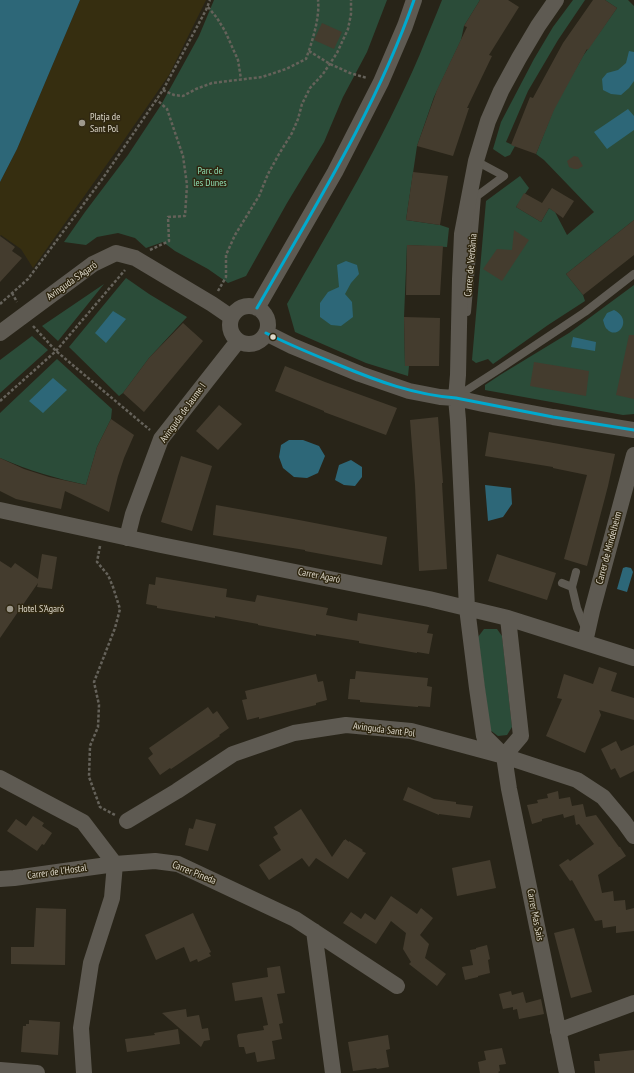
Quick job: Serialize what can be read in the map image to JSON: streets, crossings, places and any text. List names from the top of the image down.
{
  "streets": {
    "street": [
      "Carrer de Verbània",
      "Avinguda S'Agaró",
      "Avinguda de Jaume I",
      "Carrer de Mindelheim",
      "Carrer Agaró",
      "Avinguda Sant Pol",
      "Carrer de l'Hostal",
      "Carrer Pineda",
      "Carrer Mas Sais"
    ]
  },
  "crossings": [
    ["Carrer de Verbània", "Carrer Agaró"],
    ["Avinguda S'Agaró", "Avinguda de Jaume I"],
    ["Avinguda de Jaume I", "Carrer Agaró"],
    ["Carrer de Mindelheim", "Carrer Agaró"],
    ["Avinguda Sant Pol", "Carrer Mas Sais"],
    ["Carrer de l'Hostal", "Carrer Pineda"]
  ],
  "parks": ["Parc de les Dunes"],
  "places": ["Platja de Sant Pol", "Hotel S'Agaró"]
}
